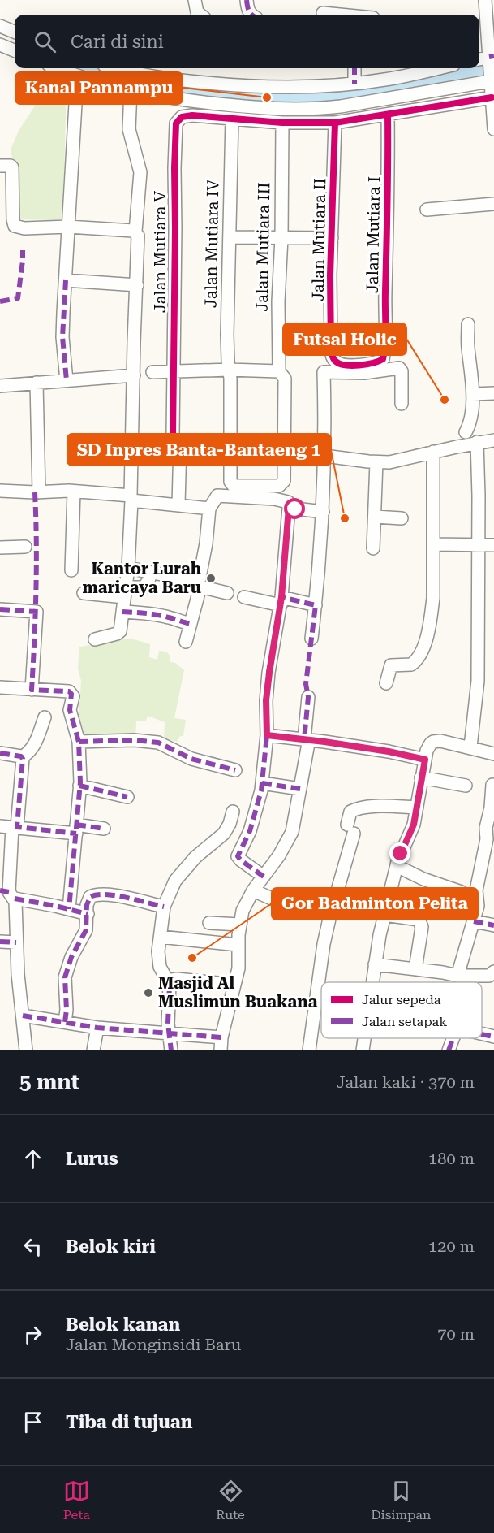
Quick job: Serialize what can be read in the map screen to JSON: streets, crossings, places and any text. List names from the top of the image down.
{
  "streets": {
    "street": [
      "Jalan Mutiara I",
      "Jalan Mutiara II",
      "Jalan Mutiara IV",
      "Jalan Mutiara III",
      "Jalan Mutiara V"
    ]
  },
  "crossings": [
    ["Jalan Mutiara I", "Jalan Mutiara II"],
    ["Jalan Mutiara IV", "Jalan Mutiara III"],
    ["Jalan Mutiara IV", "Jalan Mutiara V"]
  ],
  "places": [
    "Kanal Pannampu",
    "Futsal Holic",
    "SD Inpres Banta-Bantaeng 1",
    "Kantor Lurah maricaya Baru",
    "Gor Badminton Pelita",
    "Masjid Al Muslimun Buakana"
  ],
  "legend": ["Jalur sepeda", "Jalan setapak"],
  "page": {
    "search": "Cari di sini",
    "heading": ["5 mnt", "Jalan kaki · 370 m"],
    "list": [
      ["Lurus", "180 m"],
      ["Belok kiri", "120 m"],
      ["Belok kanan", "Jalan Monginsidi Baru", "70 m"],
      "Tiba di tujuan"
    ],
    "nav": ["Peta", "Rute", "Disimpan"]
  }
}
